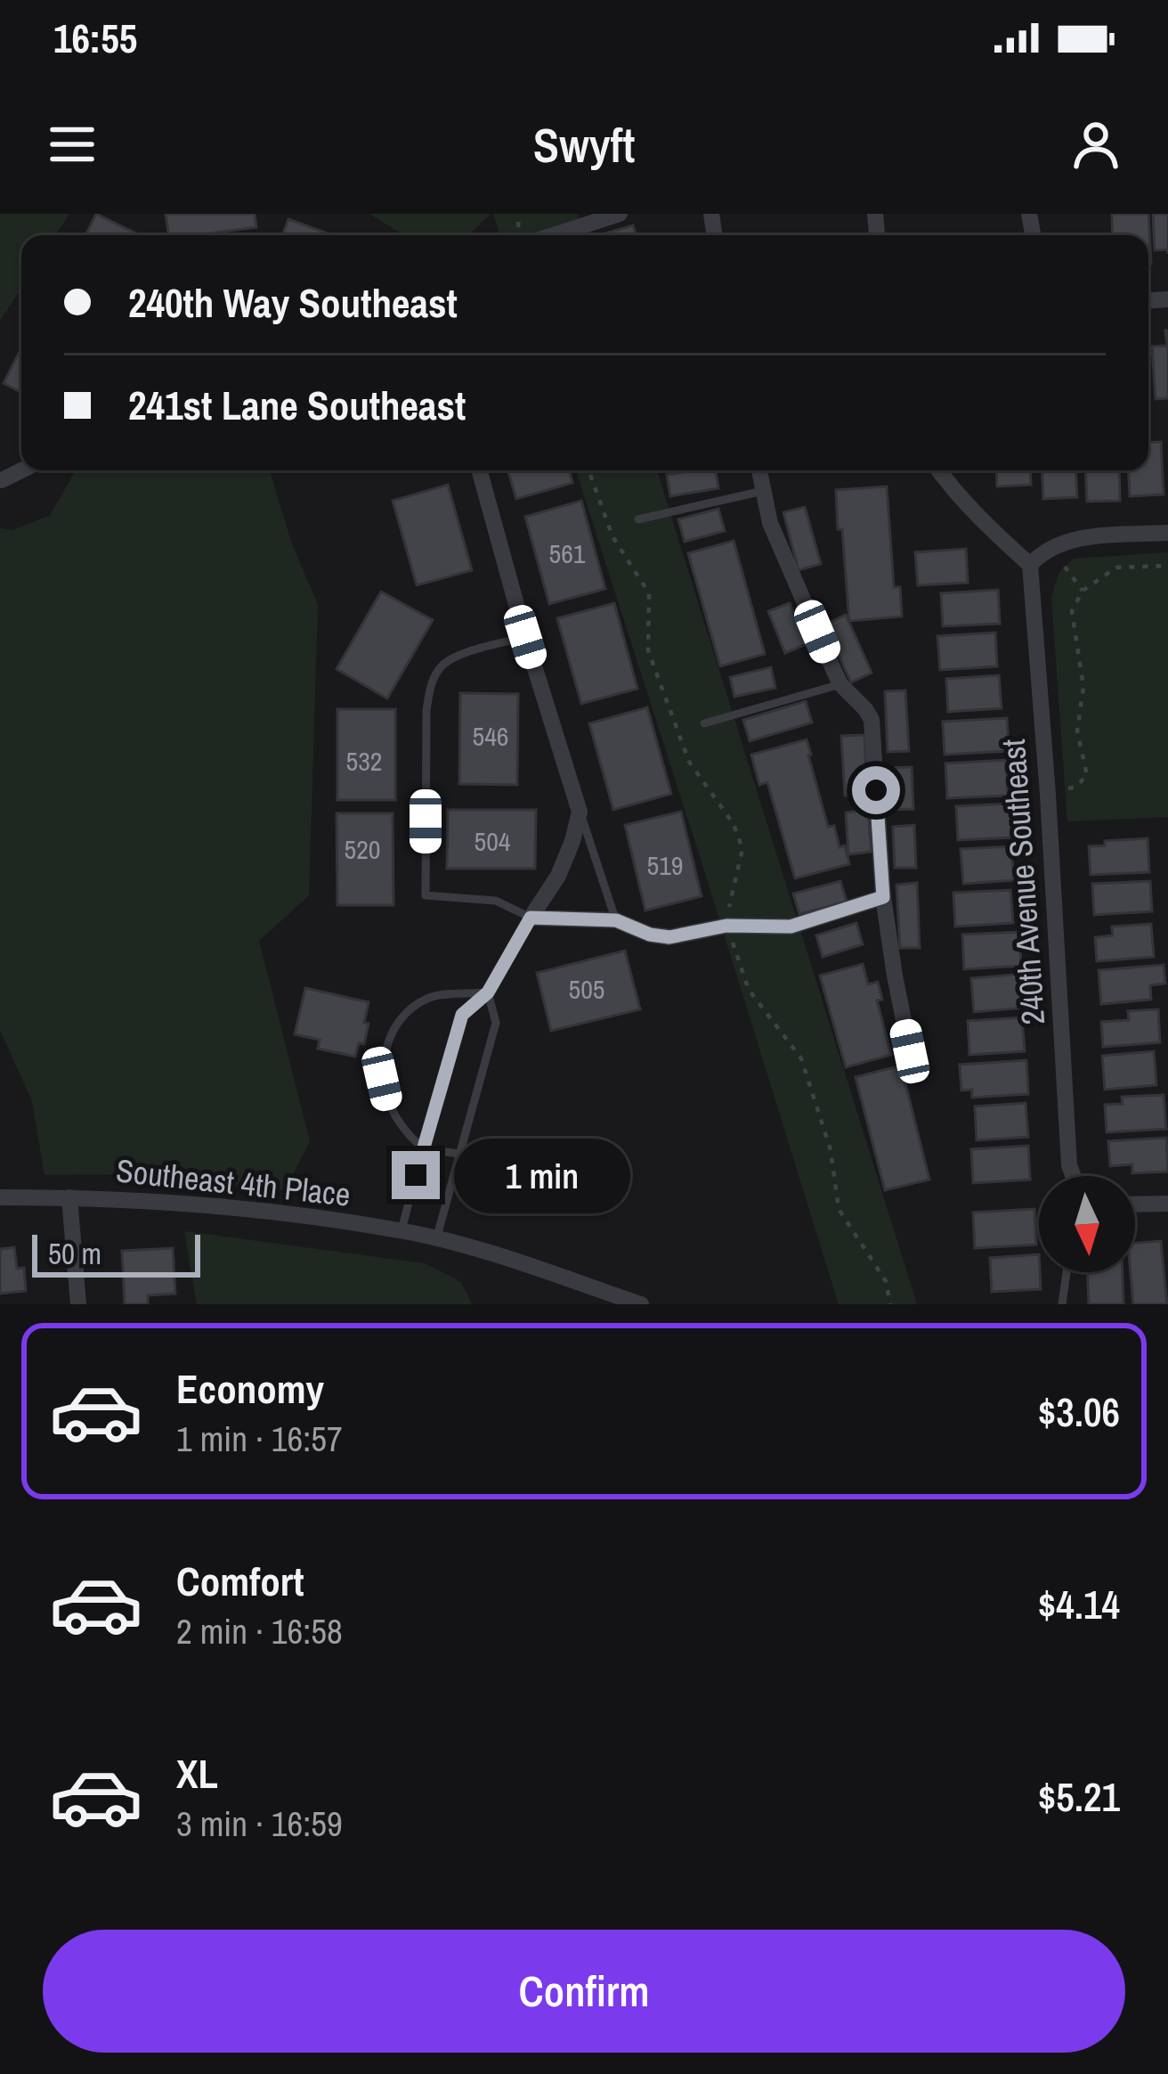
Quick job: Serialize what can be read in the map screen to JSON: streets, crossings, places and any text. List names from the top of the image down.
{
  "streets": {
    "street": ["240th Avenue Southeast", "Southeast 4th Place"]
  },
  "house_numbers": [
    "561",
    "546",
    "532",
    "504",
    "520",
    "519",
    "505"
  ],
  "scale_bar": "50 m",
  "north": "bottom",
  "page": {
    "status": "16:55",
    "header": "Swyft",
    "banner": ["240th Way Southeast", "241st Lane Southeast"],
    "bubble": "1 min",
    "scale": "50 m",
    "list": [
      {
        "name": "Economy",
        "note": "1 min · 16:57",
        "value": "$3.06"
      },
      {
        "name": "Comfort",
        "note": "2 min · 16:58",
        "value": "$4.14"
      },
      {
        "name": "XL",
        "note": "3 min · 16:59",
        "value": "$5.21"
      }
    ],
    "buttons": "Confirm"
  }
}
